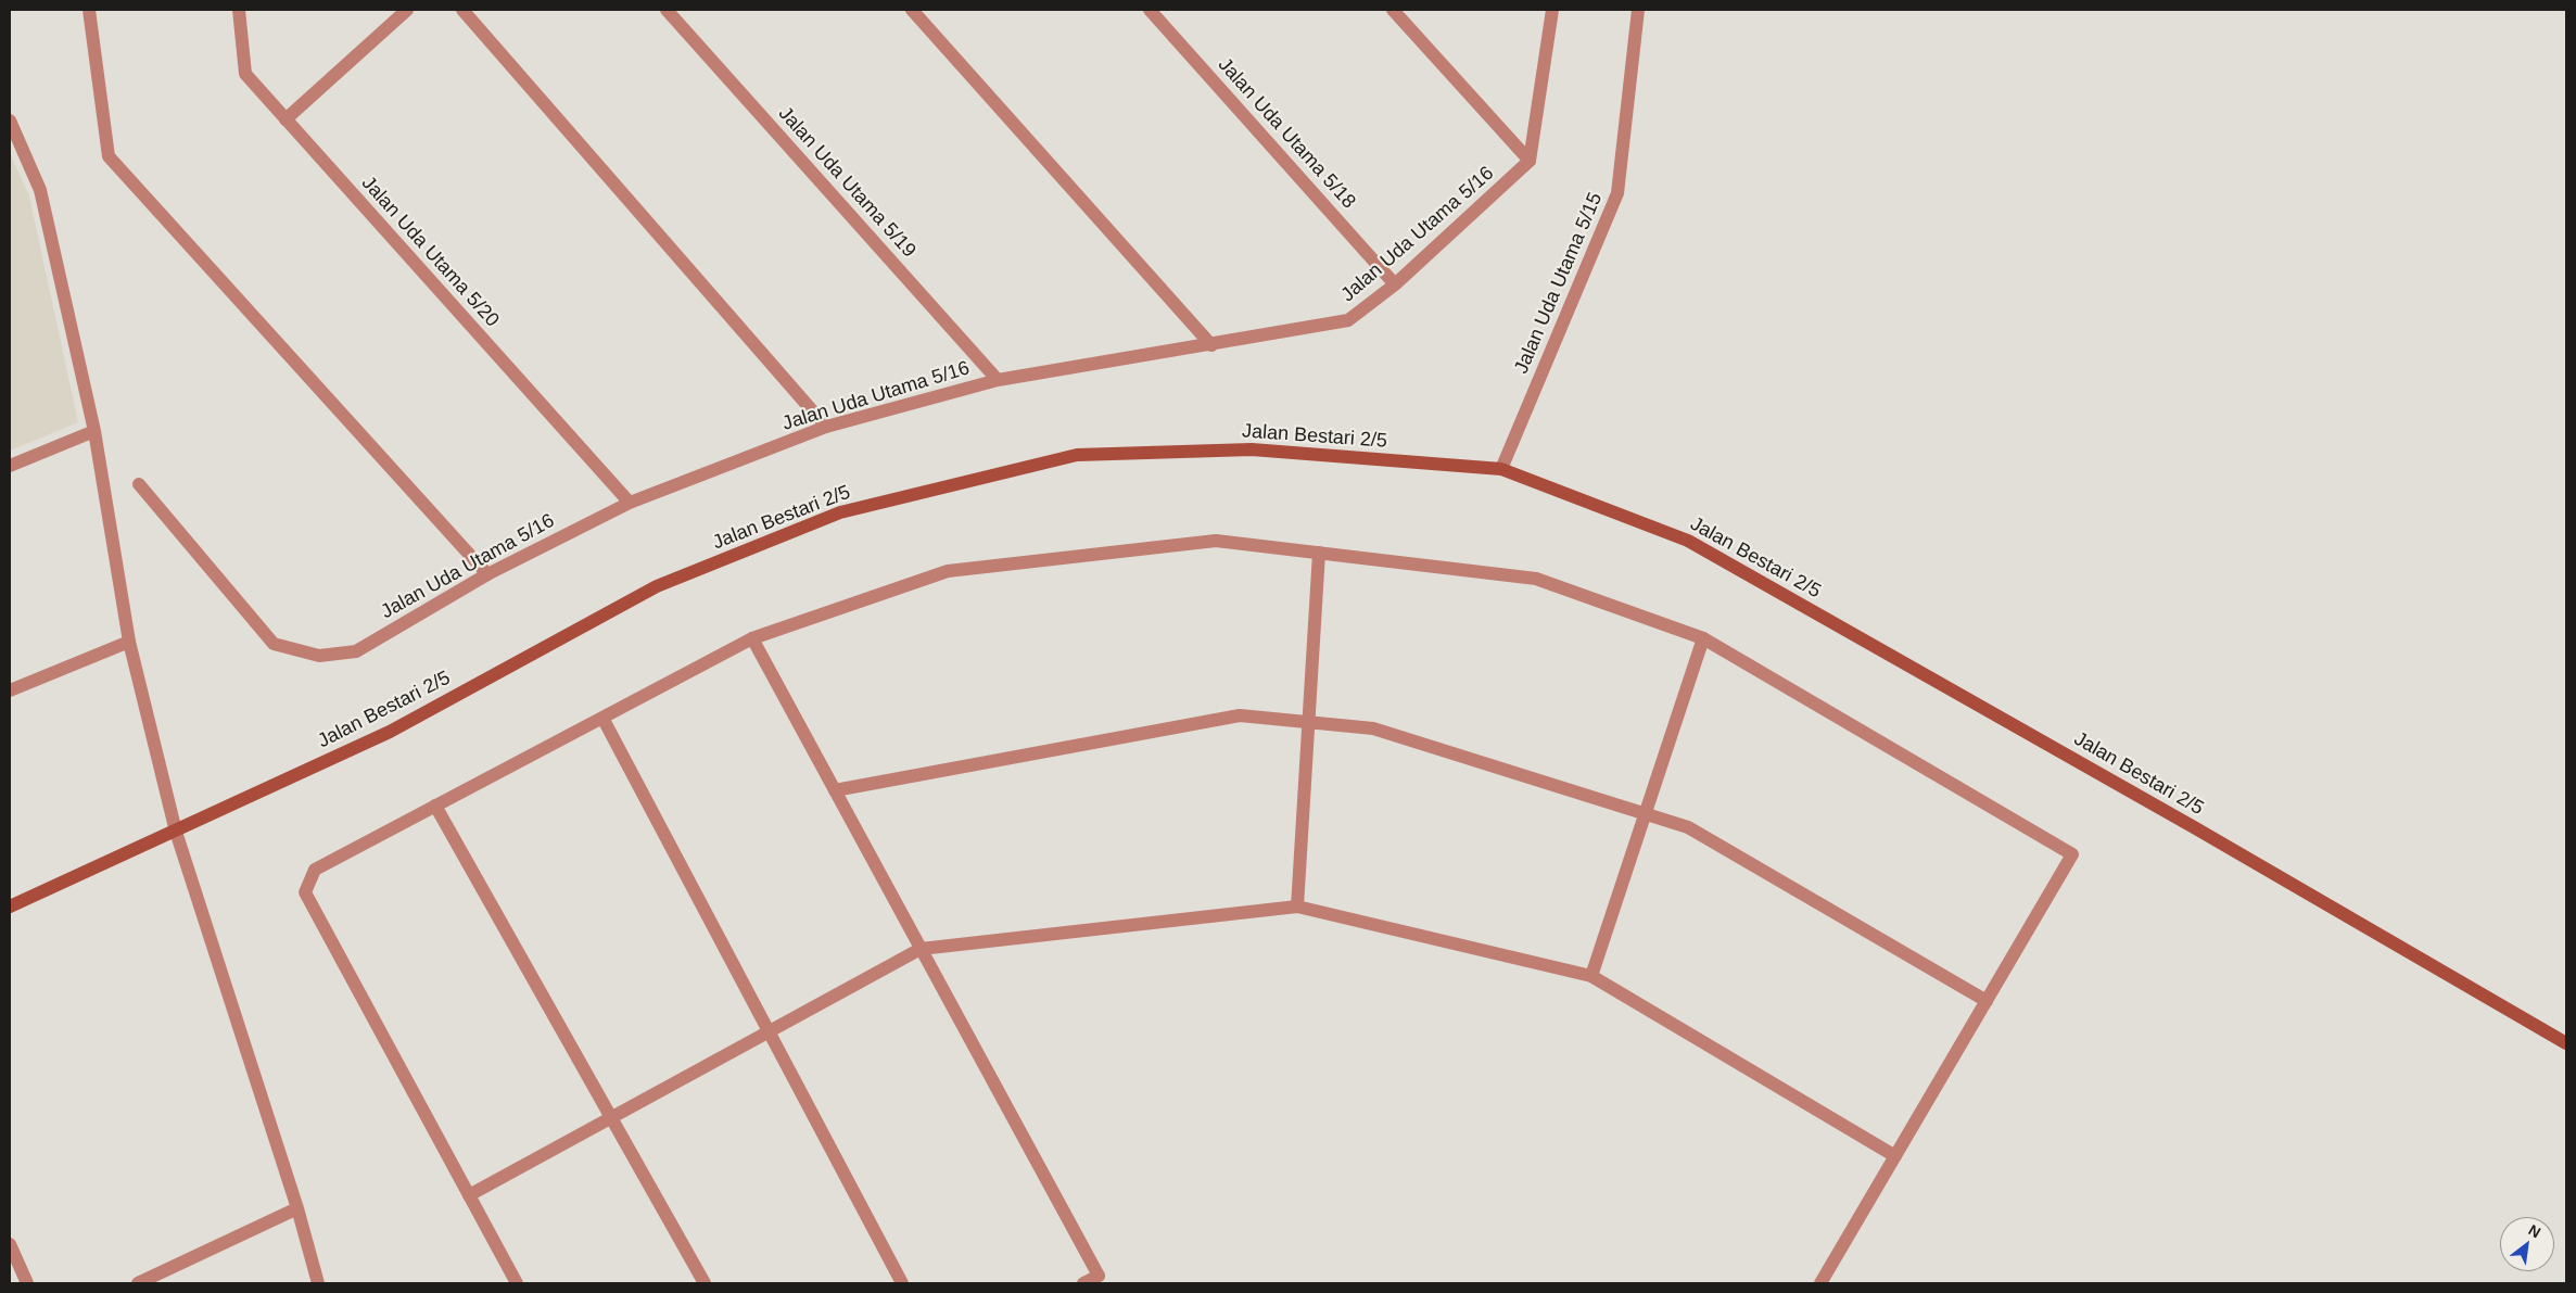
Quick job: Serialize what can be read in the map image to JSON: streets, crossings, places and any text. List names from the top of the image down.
{
  "streets": {
    "street": [
      "Jalan Uda Utama 5/18",
      "Jalan Uda Utama 5/19",
      "Jalan Uda Utama 5/16",
      "Jalan Uda Utama 5/20",
      "Jalan Uda Utama 5/15",
      "Jalan Bestari 2/5"
    ]
  },
  "crossings": [
    ["Jalan Uda Utama 5/18", "Jalan Uda Utama 5/16"],
    ["Jalan Uda Utama 5/19", "Jalan Uda Utama 5/16"],
    ["Jalan Uda Utama 5/16", "Jalan Uda Utama 5/20"],
    ["Jalan Uda Utama 5/15", "Jalan Bestari 2/5"]
  ],
  "north": "top right"
}
